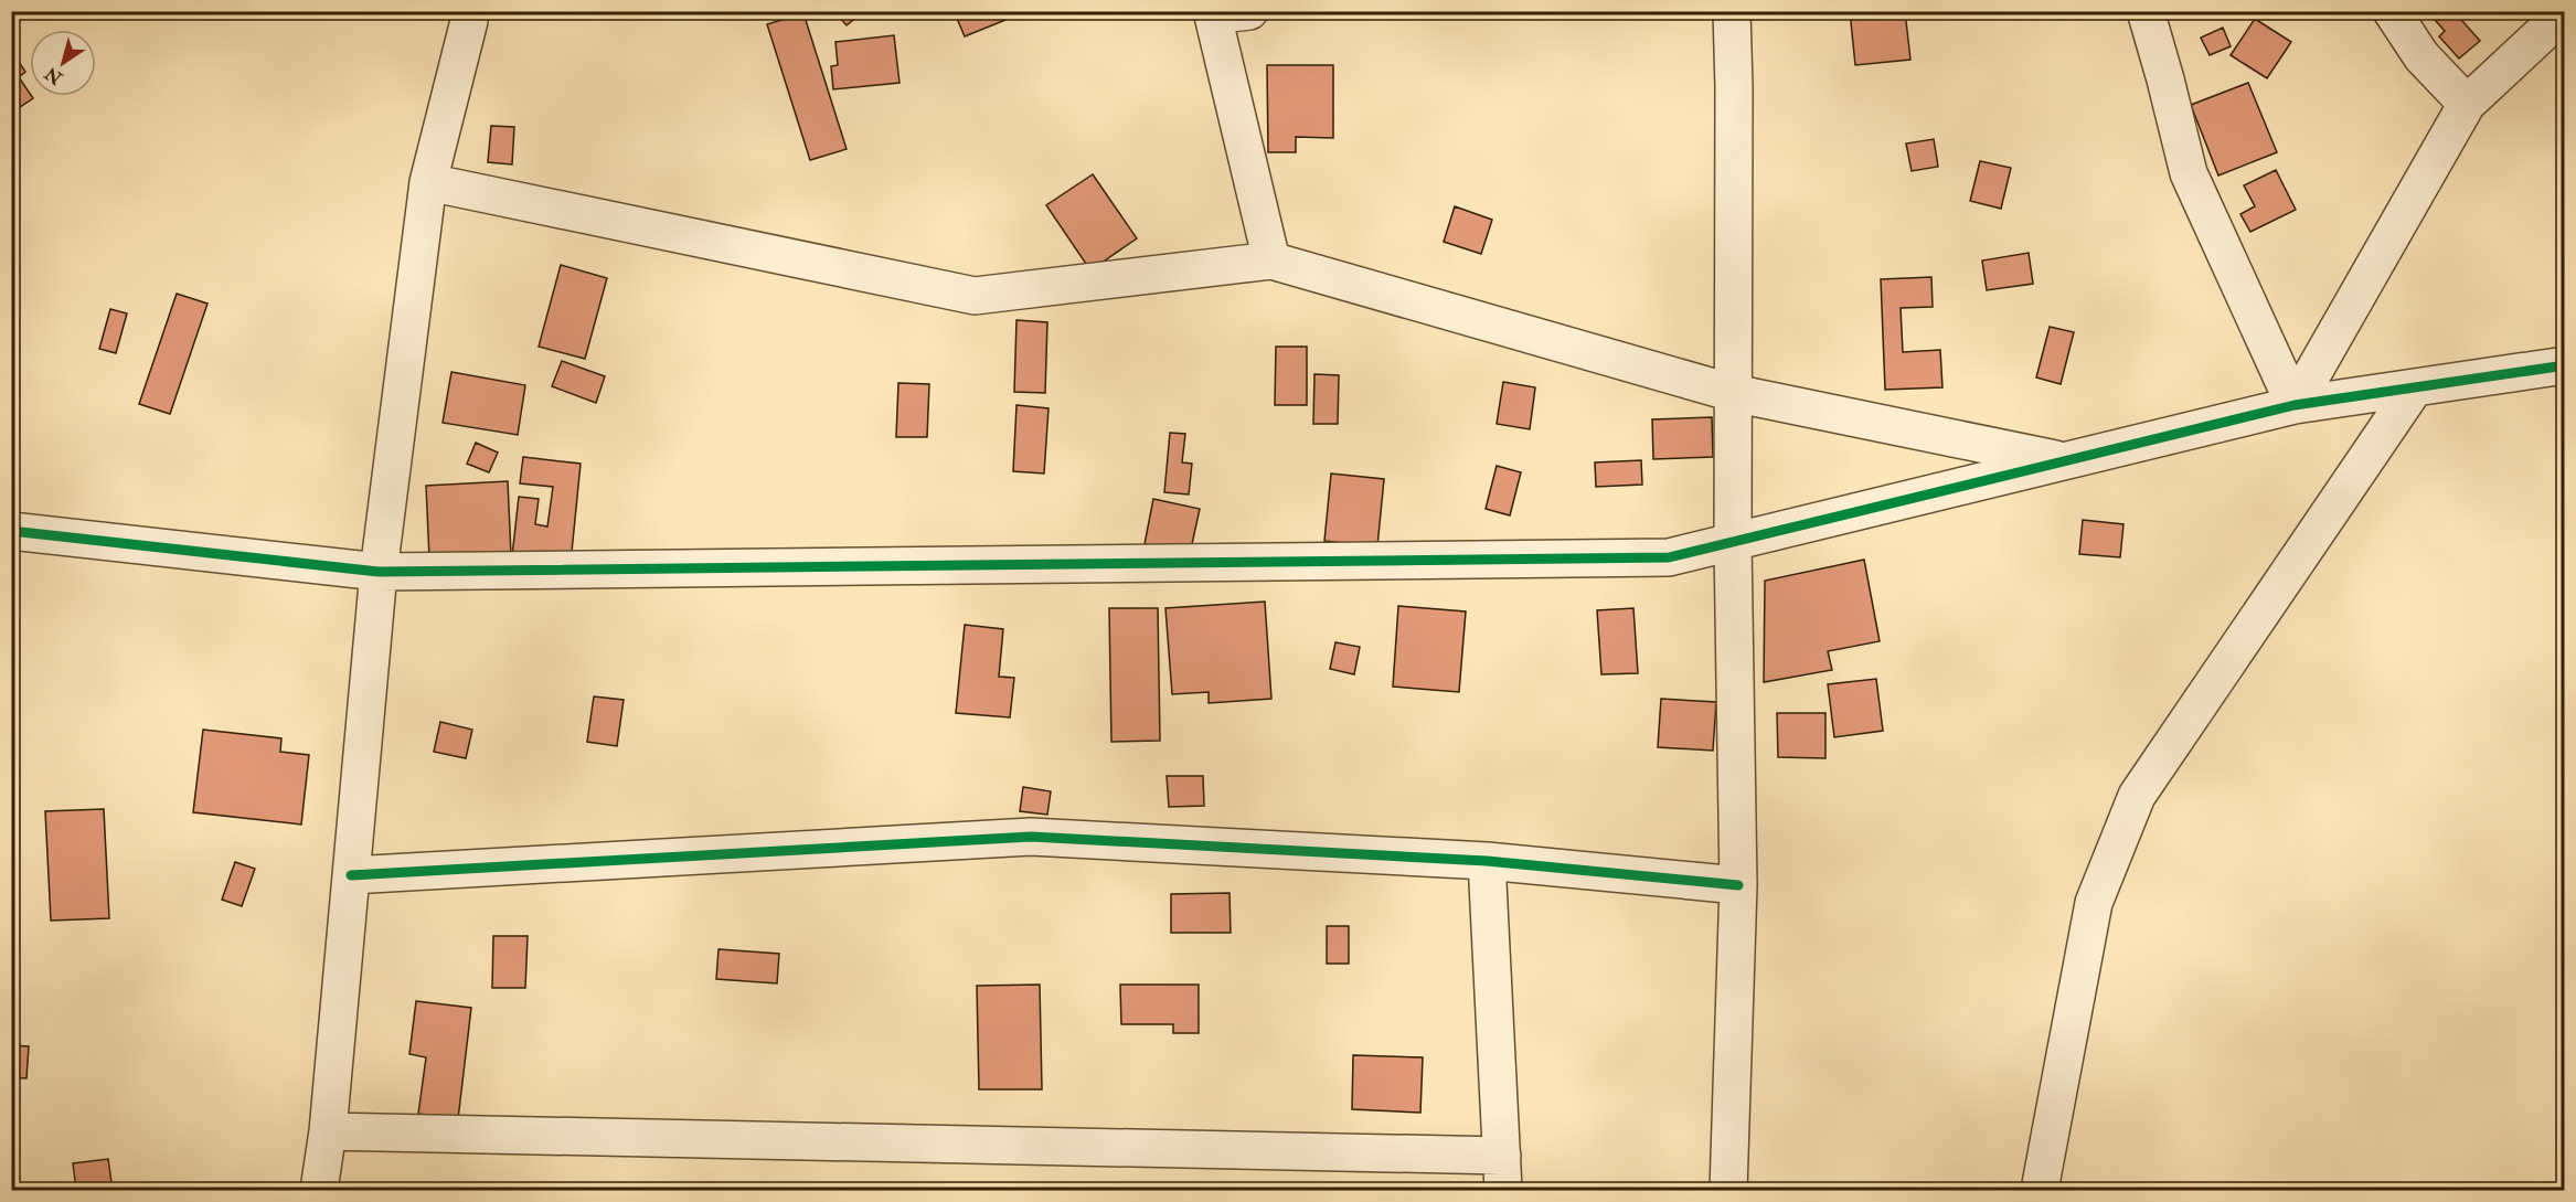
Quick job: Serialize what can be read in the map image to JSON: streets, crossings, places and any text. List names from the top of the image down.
{
  "north": "bottom left"
}
